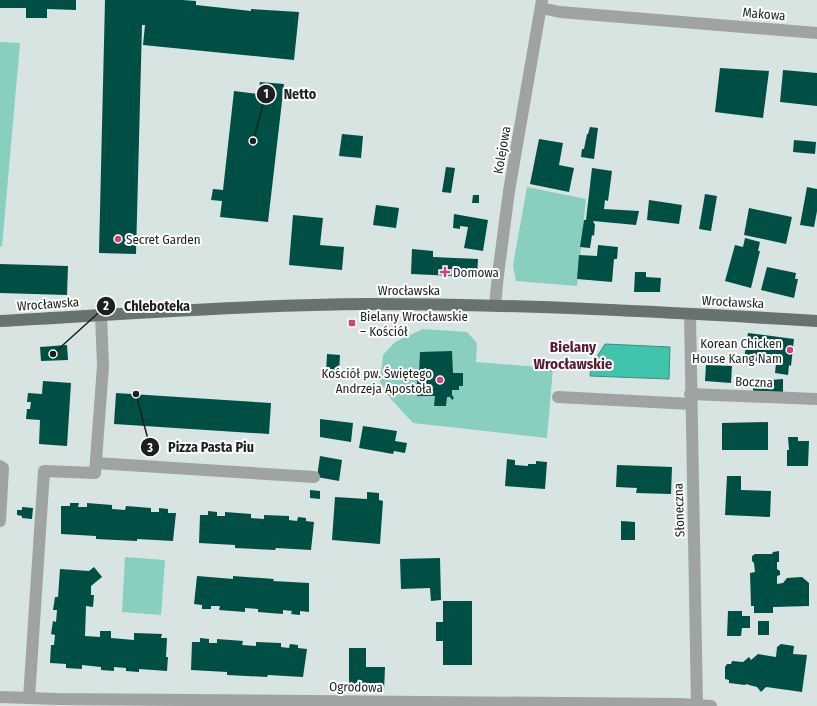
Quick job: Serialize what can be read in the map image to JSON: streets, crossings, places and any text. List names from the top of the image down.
{
  "streets": {
    "main road": ["Wrocławska"],
    "street": [
      "Makowa",
      "Kolejowa",
      "Boczna",
      "Słoneczna",
      "Ogrodowa"
    ]
  },
  "crossings": [
    ["Makowa", "Kolejowa"],
    ["Kolejowa", "Wrocławska"],
    ["Wrocławska", "Słoneczna"],
    ["Boczna", "Słoneczna"],
    ["Słoneczna", "Ogrodowa"]
  ],
  "districts": ["Bielany Wrocławskie"],
  "places": {
    "other": [
      "Netto",
      "Secret Garden",
      "Korean Chicken House Kang Nam",
      "Chleboteka",
      "Kościół pw. Świętego Andrzeja Apostoła",
      "Pizza Pasta Piu"
    ],
    "health": ["Domowa"],
    "transit": ["Bielany Wrocławskie – Kościół"]
  }
}
